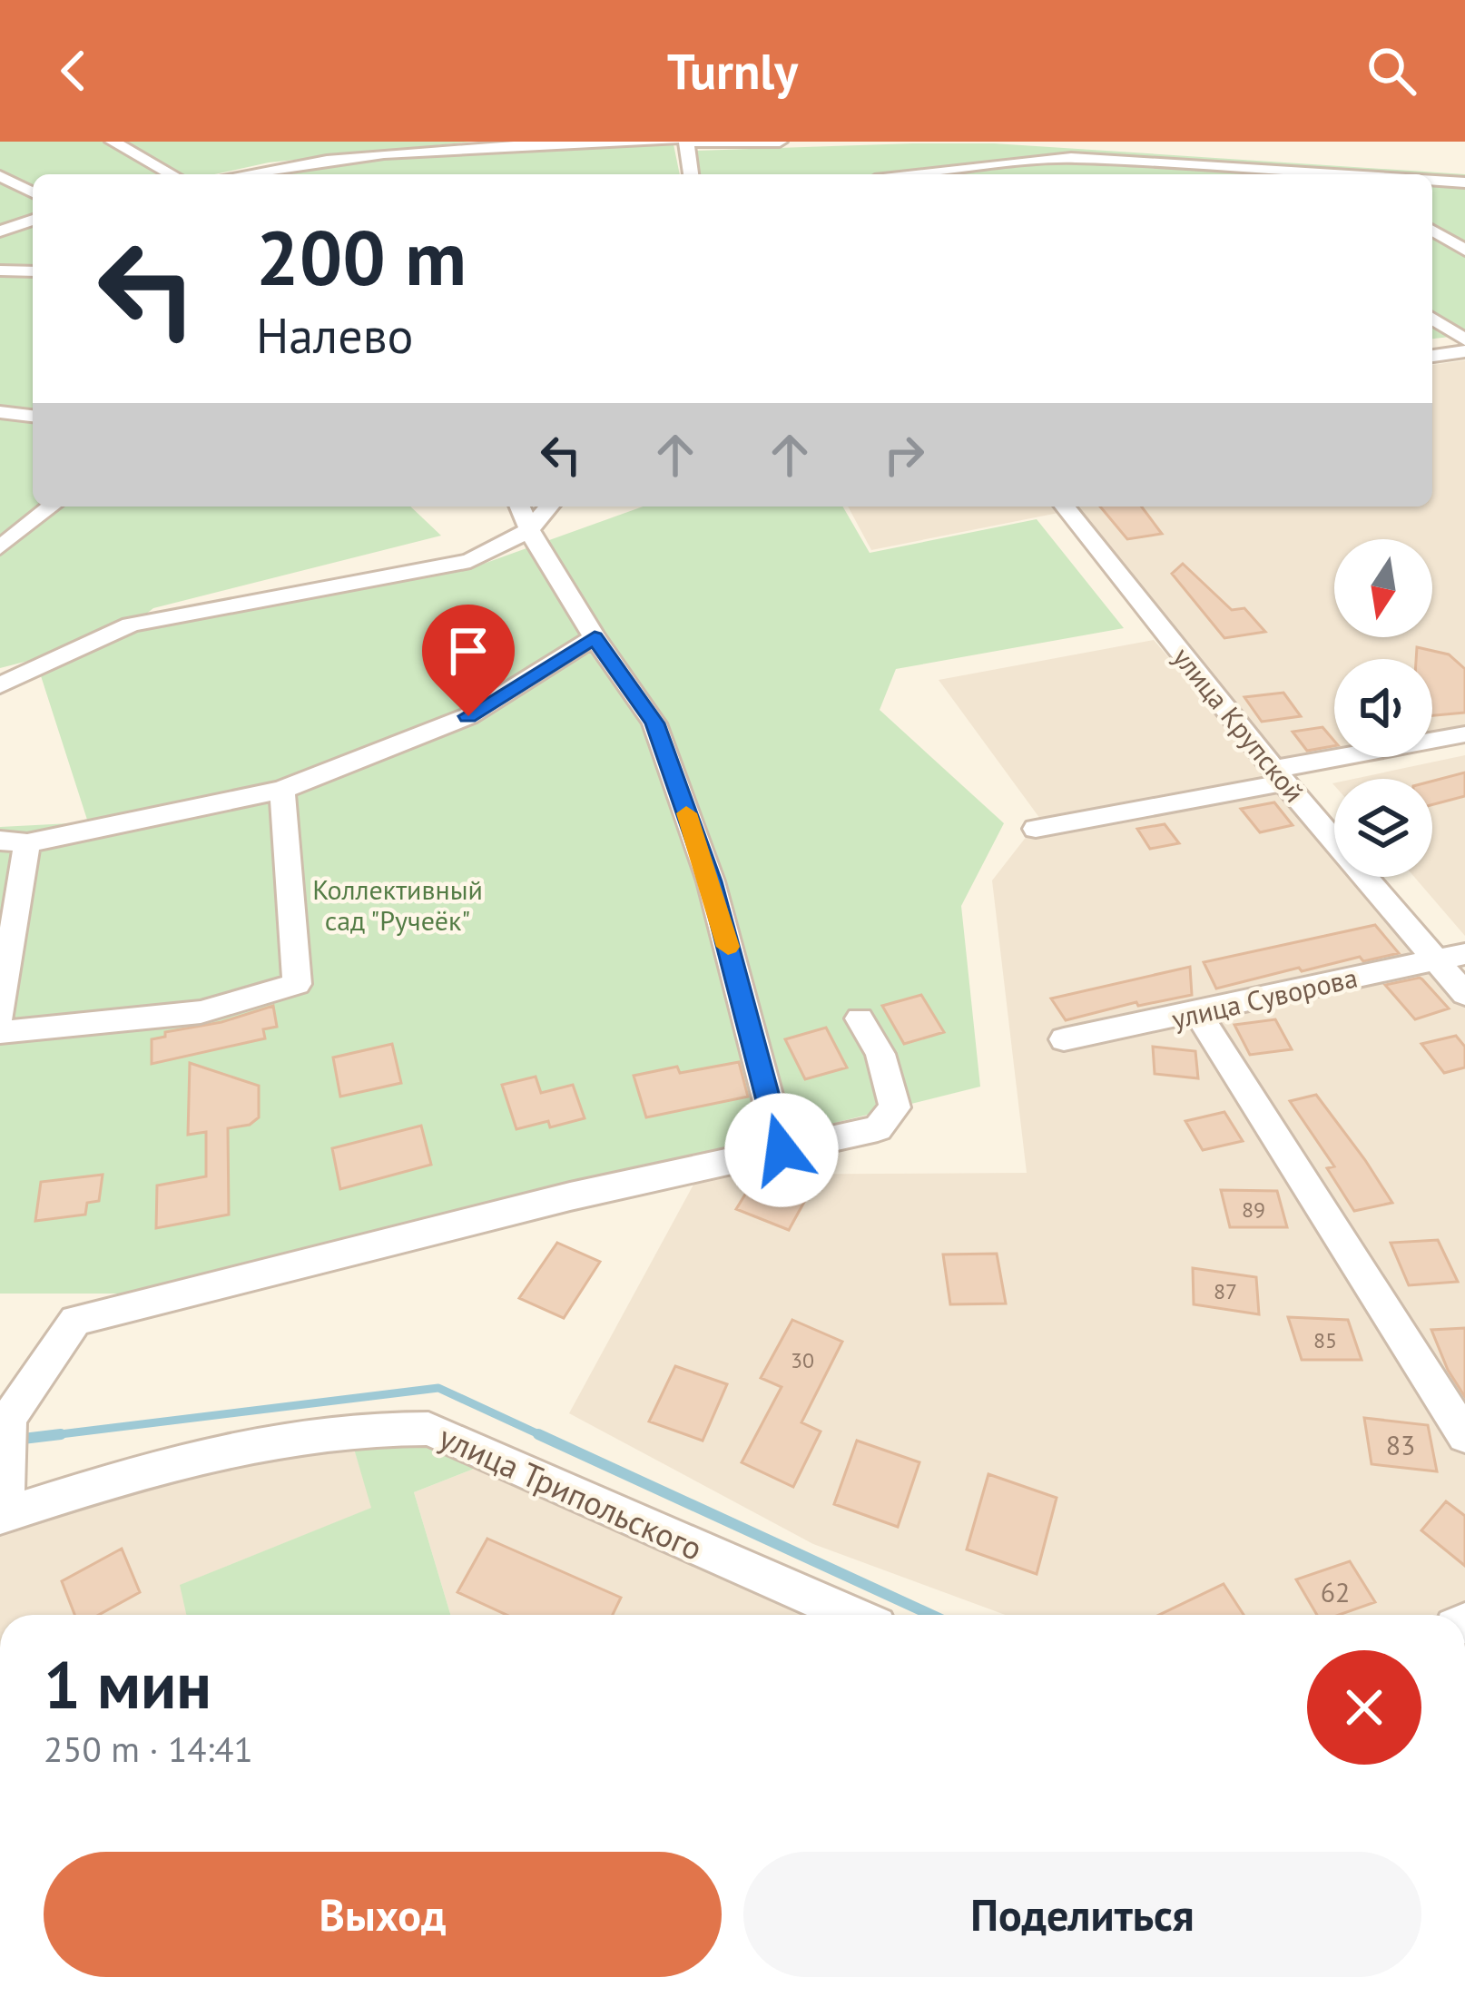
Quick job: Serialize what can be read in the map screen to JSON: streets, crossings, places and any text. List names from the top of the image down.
{
  "streets": {
    "street": ["улица Крупской", "улица Суворова", "улица Трипольского"]
  },
  "crossings": [
    ["улица Крупской", "улица Суворова"]
  ],
  "parks": ["Коллективный сад \"Ручеёк\""],
  "house_numbers": [
    "89",
    "87",
    "85",
    "30",
    "83",
    "62"
  ],
  "north": "bottom",
  "page": {
    "header": "Turnly",
    "turn": ["200 m", "Налево"],
    "heading": ["1 мин", "250 m · 14:41"],
    "buttons": ["Выход", "Поделиться"]
  }
}
